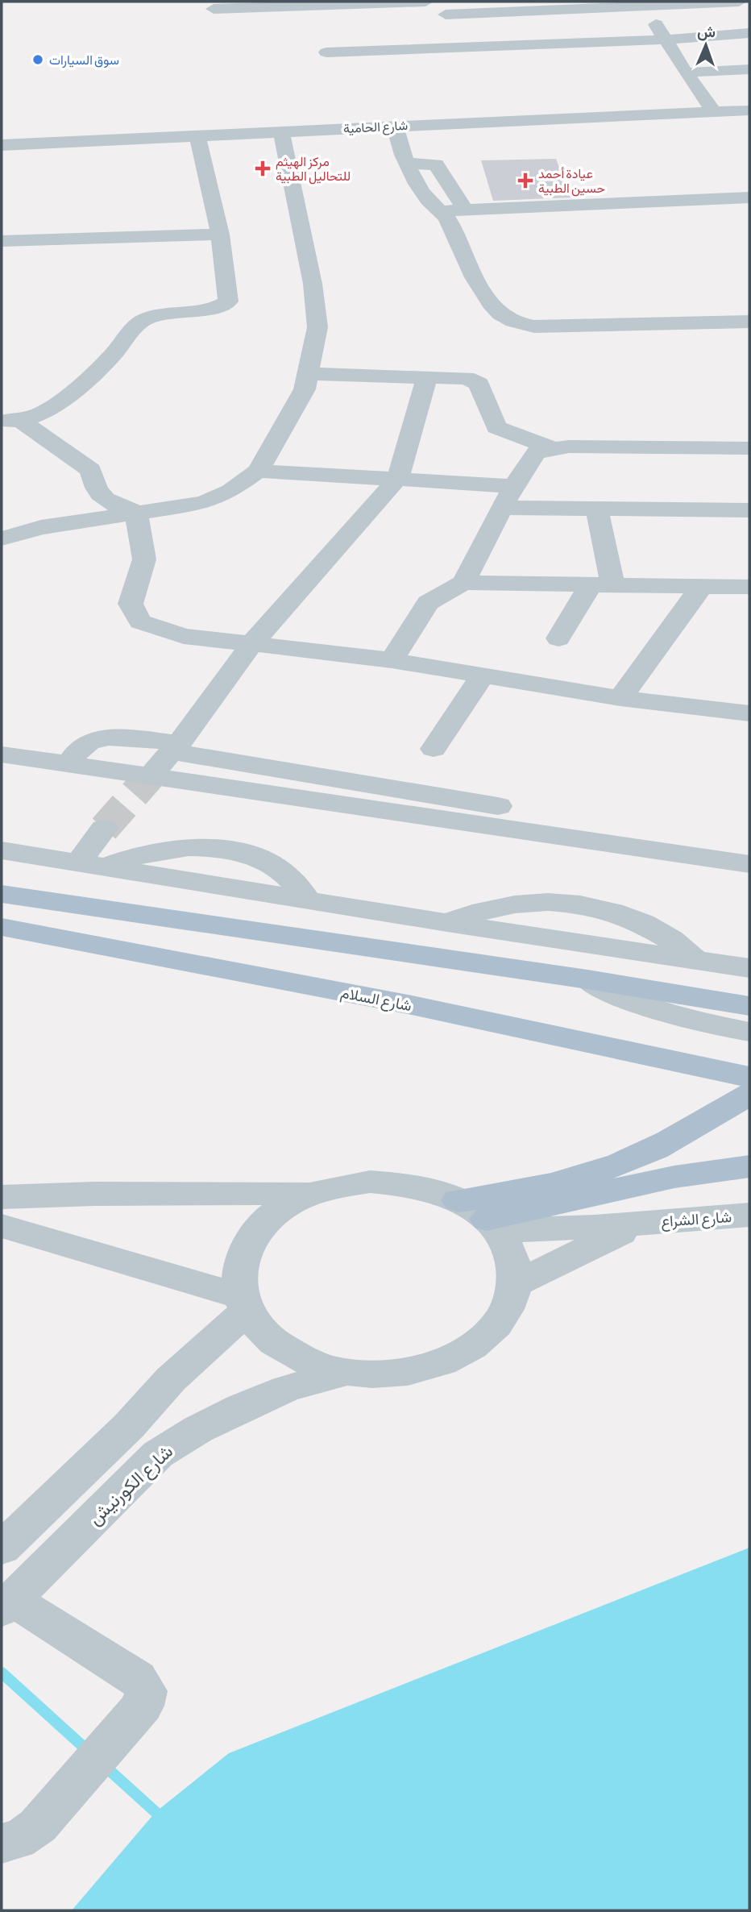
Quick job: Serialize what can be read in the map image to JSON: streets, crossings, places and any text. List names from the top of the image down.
{
  "streets": {
    "main road": ["شارع السلام"],
    "street": ["شارع الحامية", "شارع الشراع", "شارع الكورنيش"]
  },
  "places": {
    "other": ["سوق السيارات"],
    "health": ["مركز الهيثم للتحاليل الطبية", "عيادة أحمد حسين الطبية"]
  },
  "north": "top"
}
